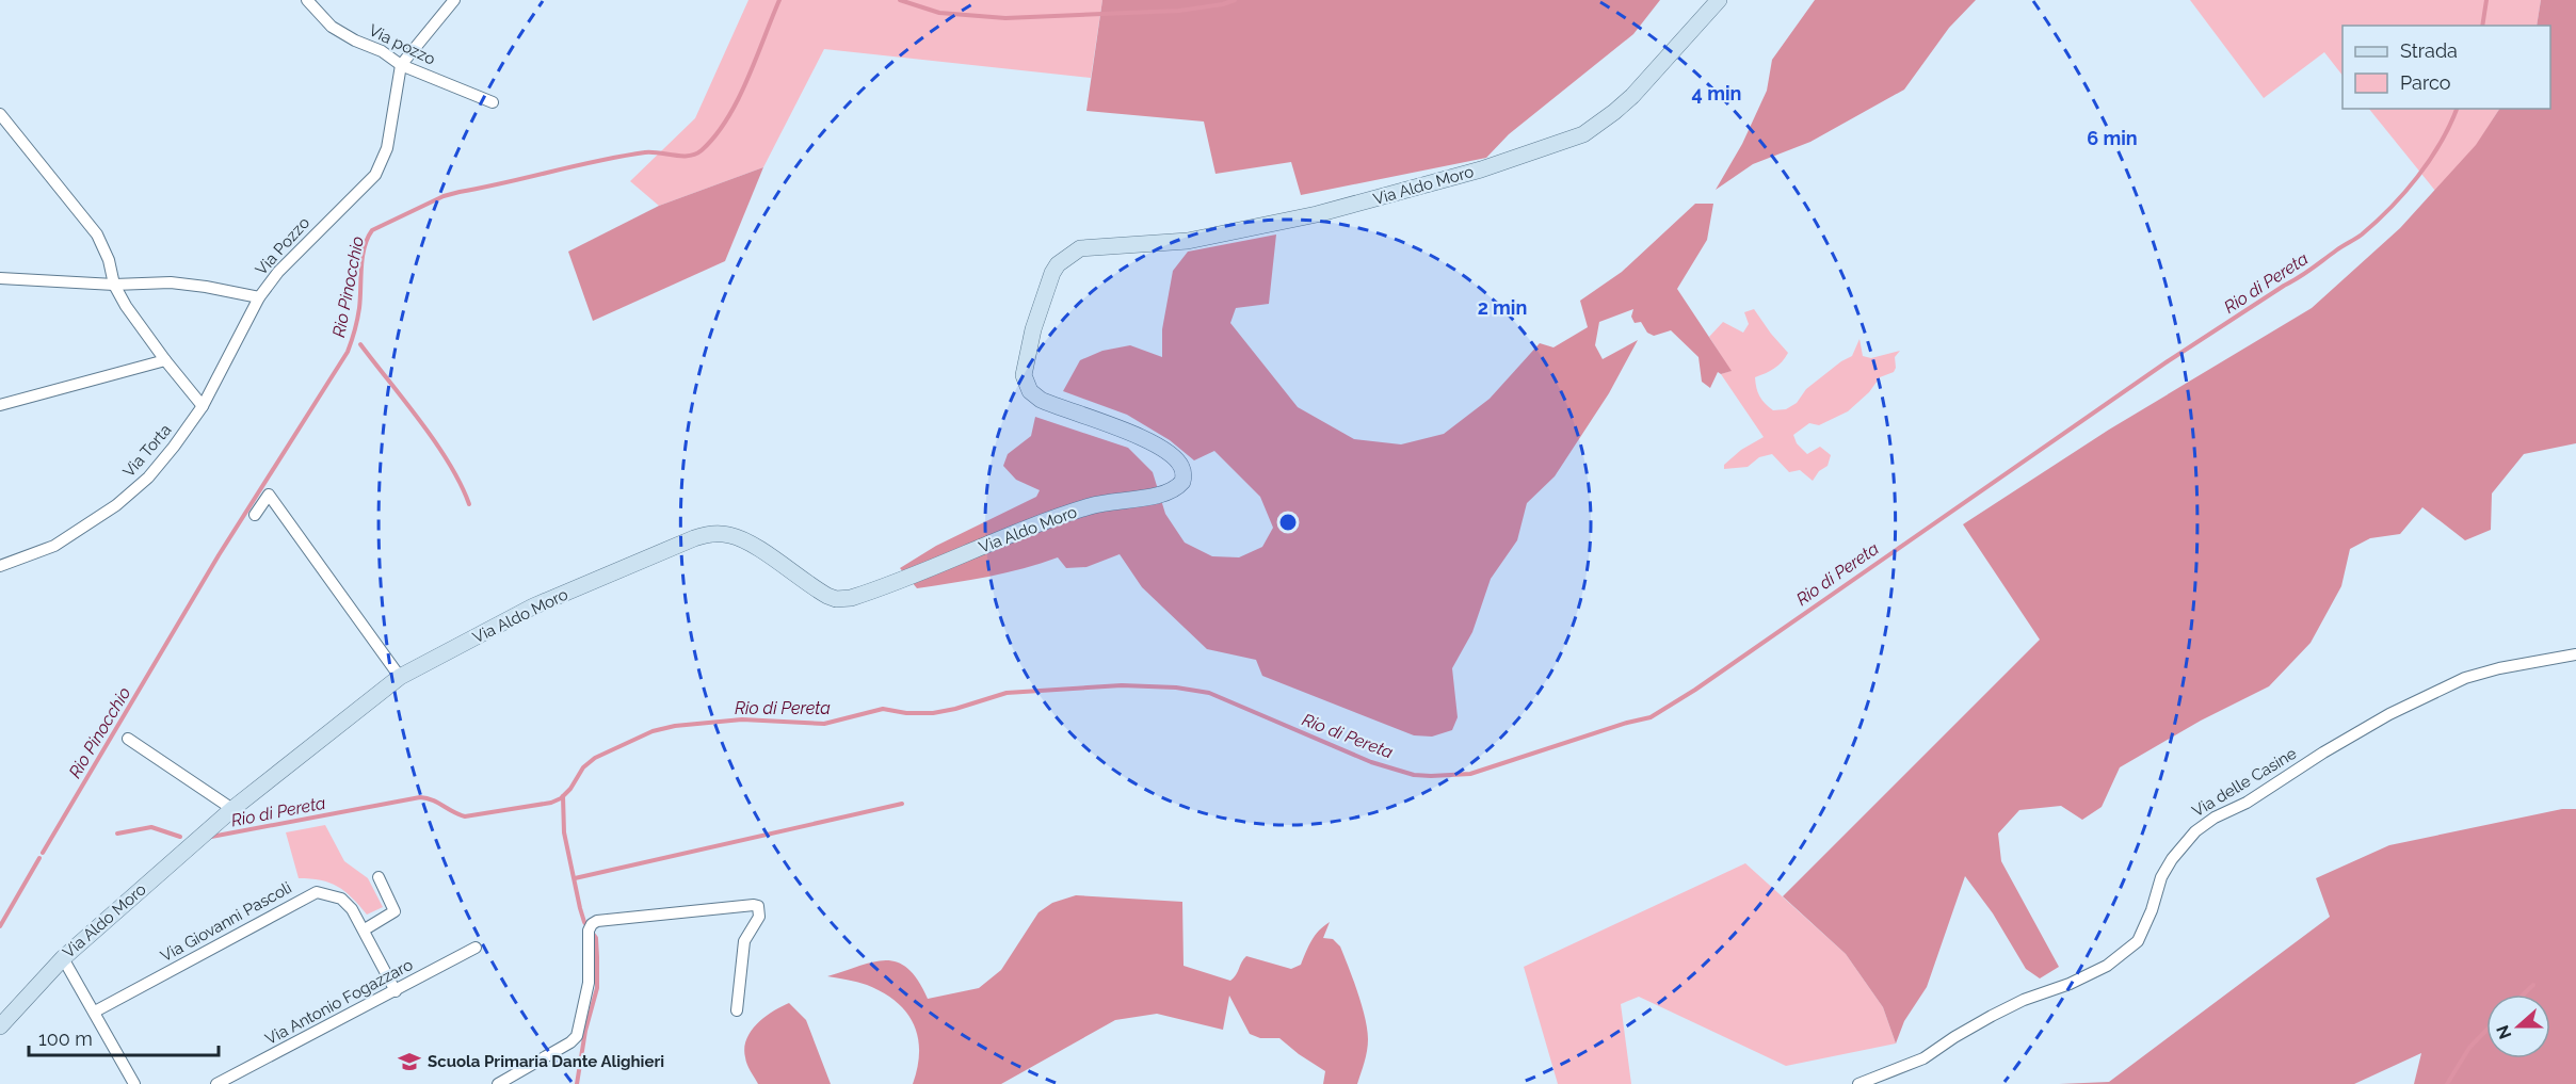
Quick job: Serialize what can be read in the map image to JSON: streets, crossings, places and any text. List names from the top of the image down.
{
  "streets": {
    "main road": ["Via Aldo Moro"],
    "street": [
      "Via pozzo",
      "Via Pozzo",
      "Via Torta",
      "Via delle Casine",
      "Via Giovanni Pascoli",
      "Via Antonio Fogazzaro"
    ]
  },
  "crossings": [
    ["Via pozzo", "Via Pozzo"],
    ["Via Pozzo", "Via Torta"],
    ["Via Giovanni Pascoli", "Via Antonio Fogazzaro"]
  ],
  "water": ["Rio di Pereta", "Rio Pinocchio"],
  "places": {
    "school or university": ["Scuola Primaria Dante Alighieri"]
  },
  "legend": ["Strada", "Parco"],
  "scale_bar": "100 m",
  "north": "left",
  "rings": ["4 min", "6 min", "2 min"]
}
